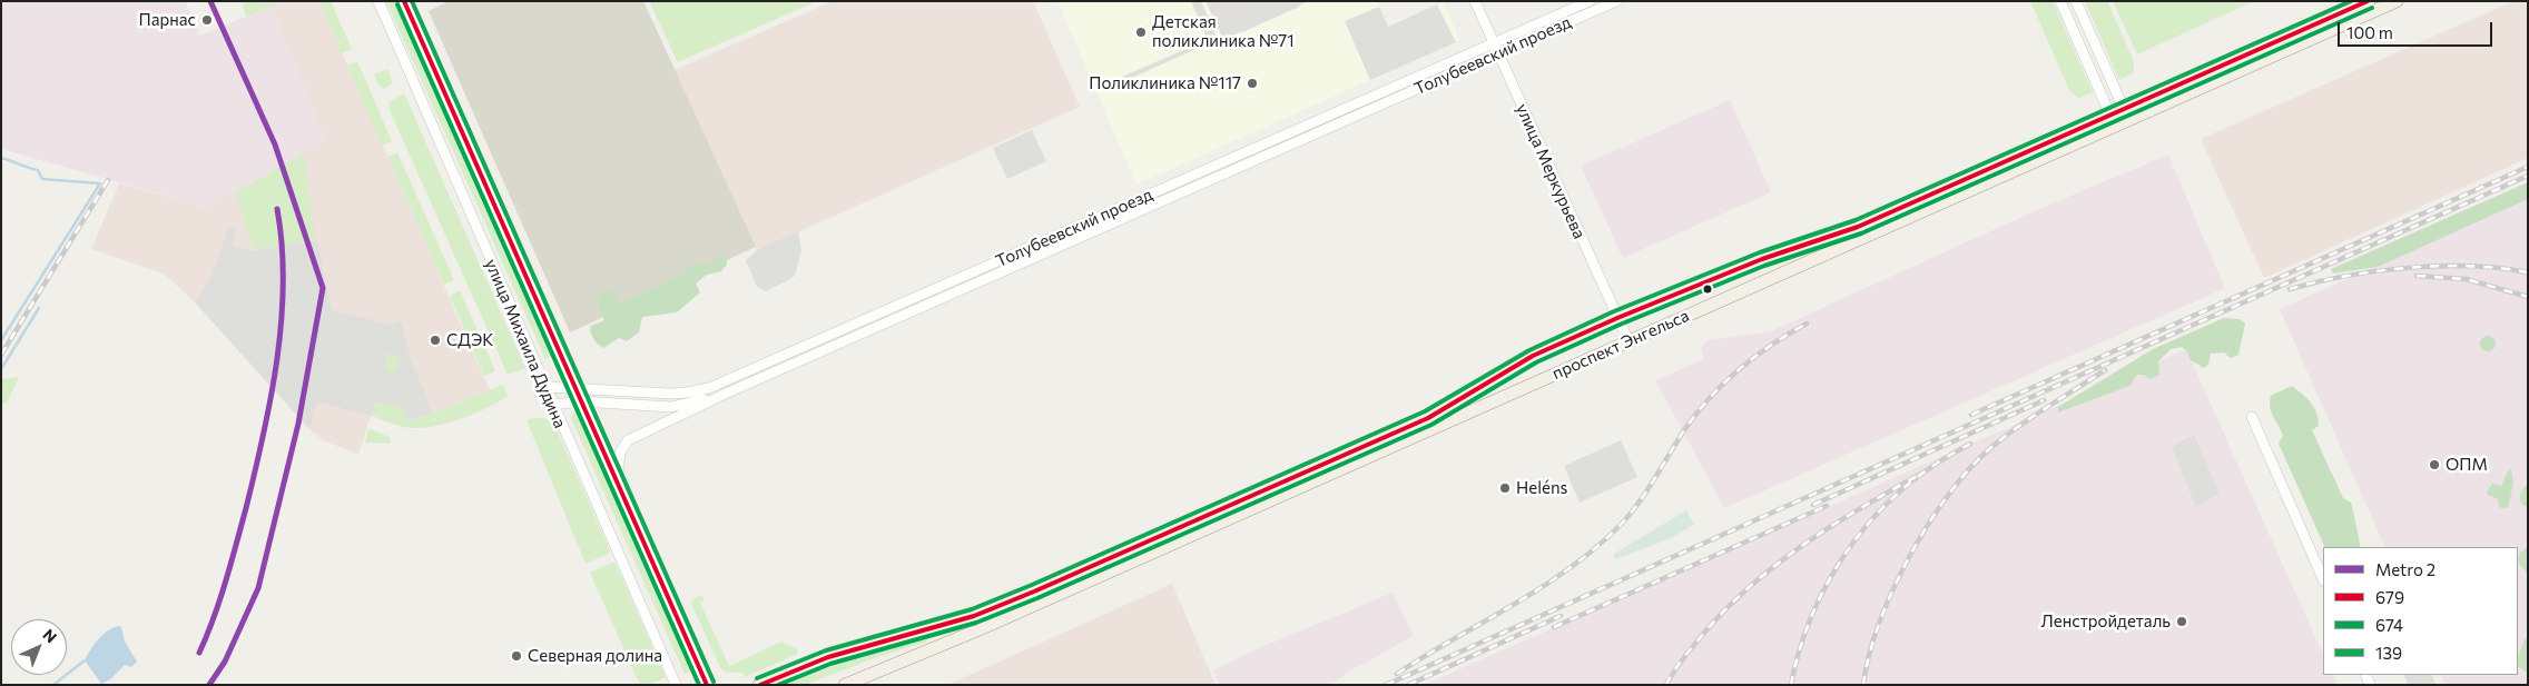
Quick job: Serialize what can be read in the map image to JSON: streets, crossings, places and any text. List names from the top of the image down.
{
  "streets": {
    "main road": ["проспект Энгельса"],
    "street": ["Толубеевский проезд", "улица Меркурьева", "улица Михаила Дудина"]
  },
  "crossings": [
    ["Толубеевский проезд", "улица Меркурьева"],
    ["Толубеевский проезд", "улица Михаила Дудина"],
    ["улица Меркурьева", "проспект Энгельса"]
  ],
  "places": [
    "Парнас",
    "Детская поликлиника №71",
    "Поликлиника №117",
    "СДЭК",
    "ОПМ",
    "Heléns",
    "Ленстройдеталь",
    "Северная долина"
  ],
  "lines": [
    "metro line 2",
    "transit line 679",
    "transit line 139",
    "transit line 674"
  ],
  "legend": [
    "Metro 2",
    "679",
    "674",
    "139"
  ],
  "scale_bar": "100 m",
  "north": "top right"
}
